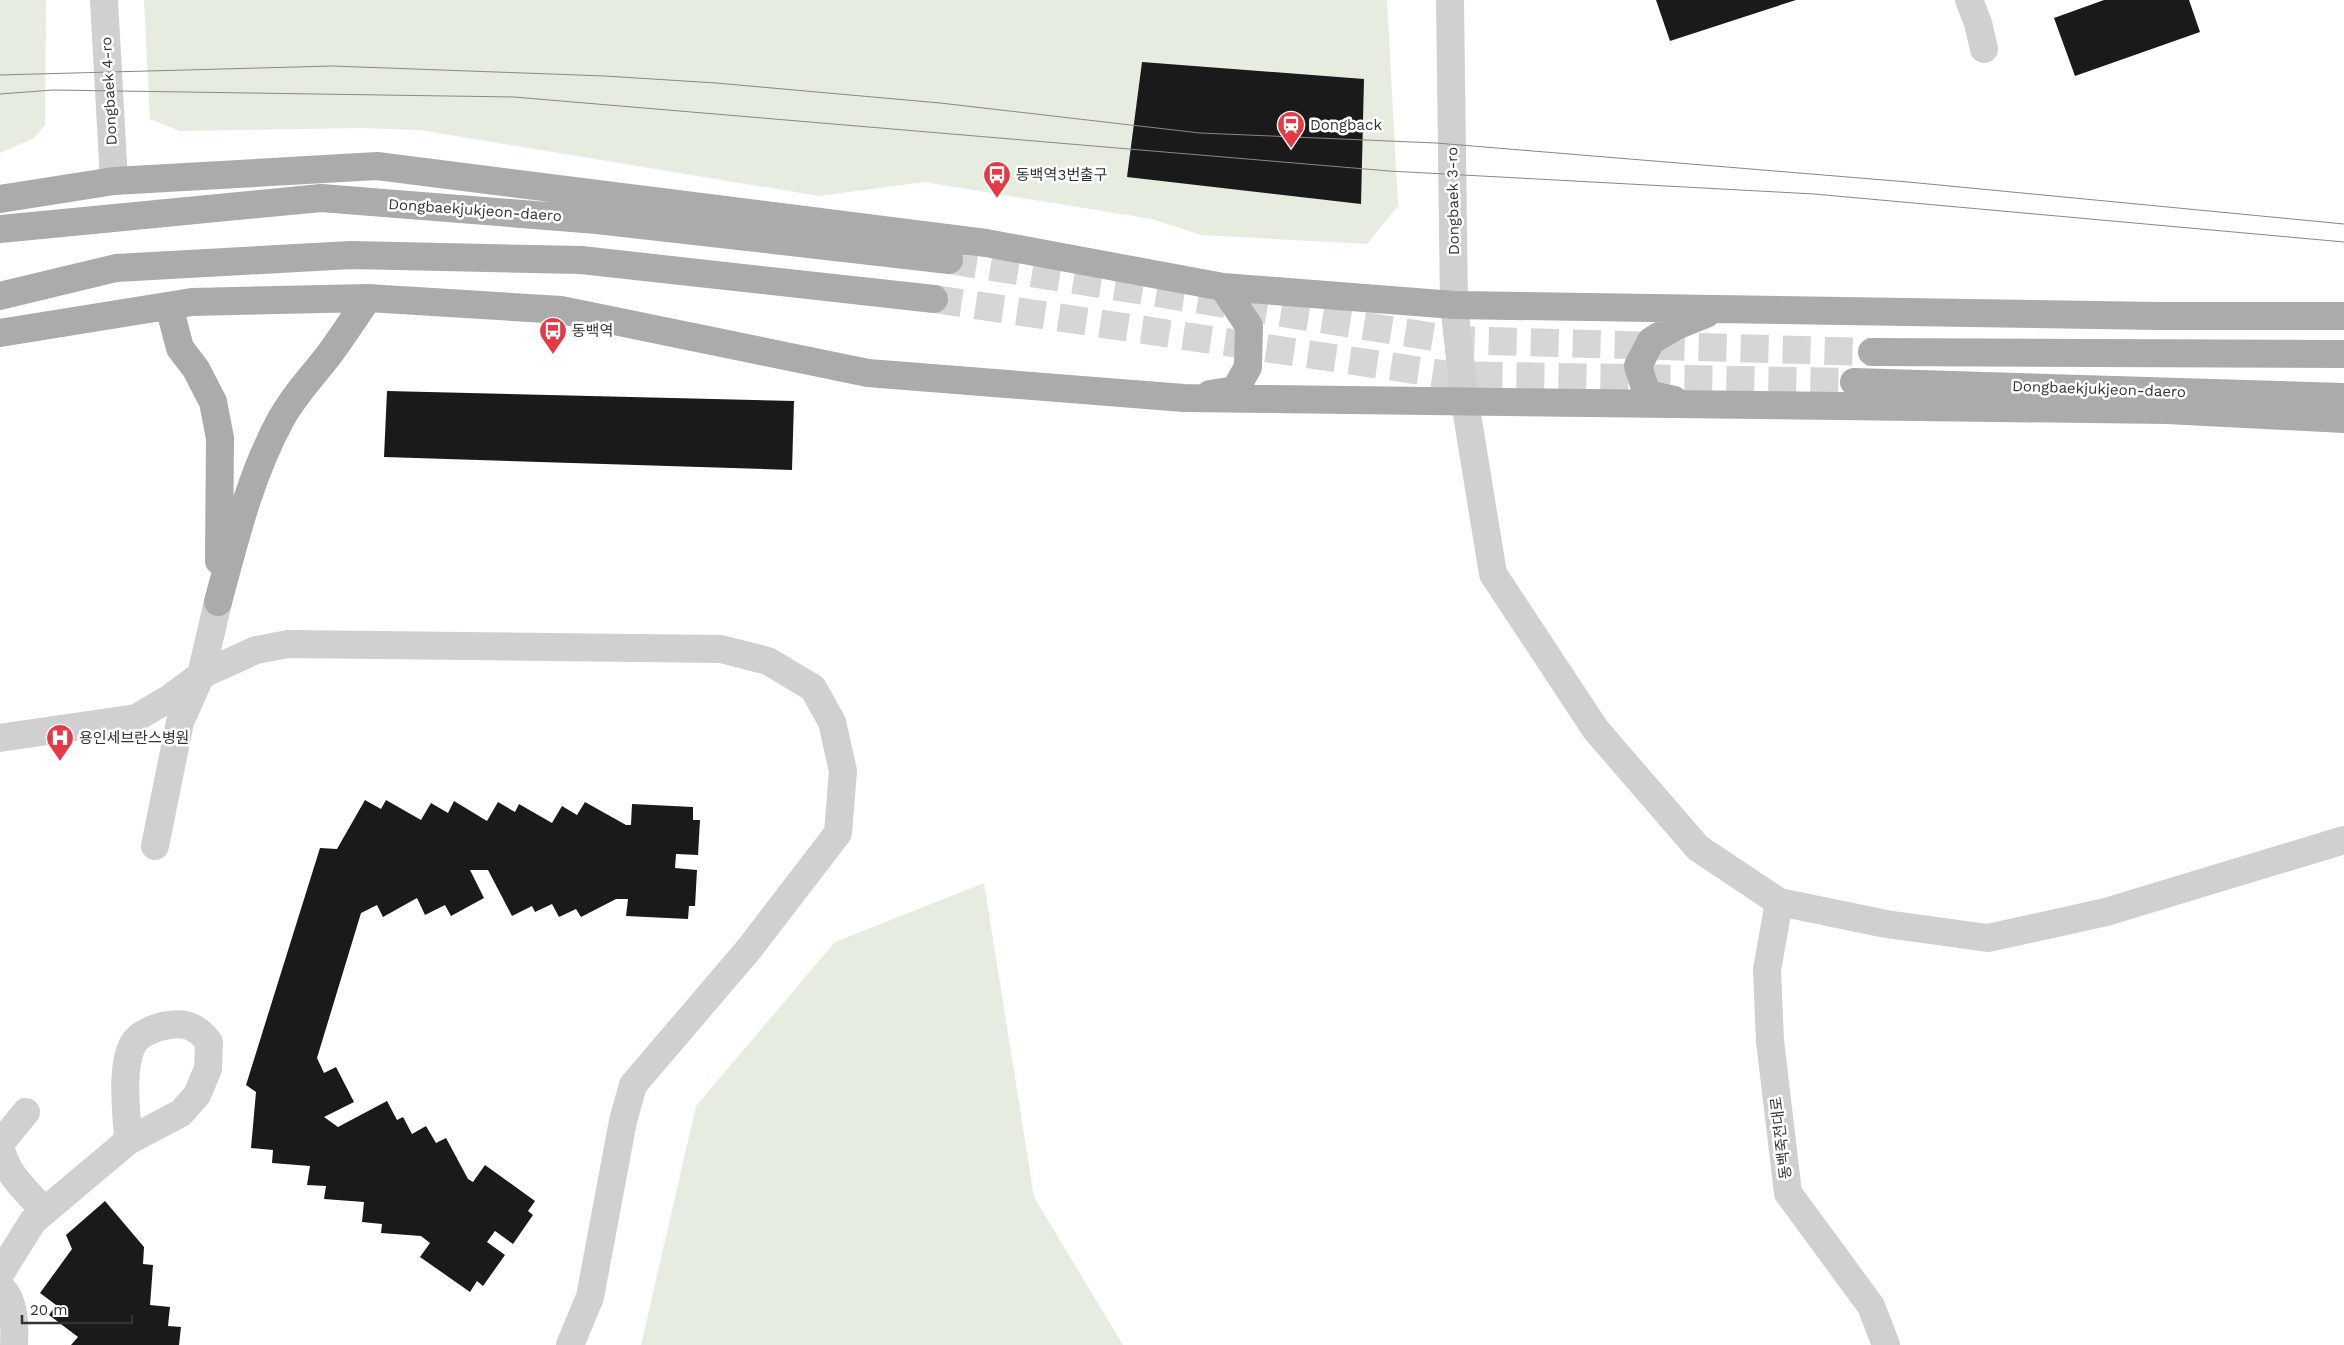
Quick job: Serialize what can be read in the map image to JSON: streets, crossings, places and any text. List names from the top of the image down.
{
  "streets": {
    "main road": ["Dongbaekjukjeon-daero"],
    "street": ["Dongbaek 4-ro", "Dongbaek 3-ro", "동백죽전대로"]
  },
  "crossings": [
    ["Dongbaek 3-ro", "동백죽전대로"]
  ],
  "places": {
    "station": ["Dongback"],
    "bus stop": ["동백역3번출구", "동백역"],
    "hospital": ["용인세브란스병원"]
  },
  "scale_bar": "20 m"
}
